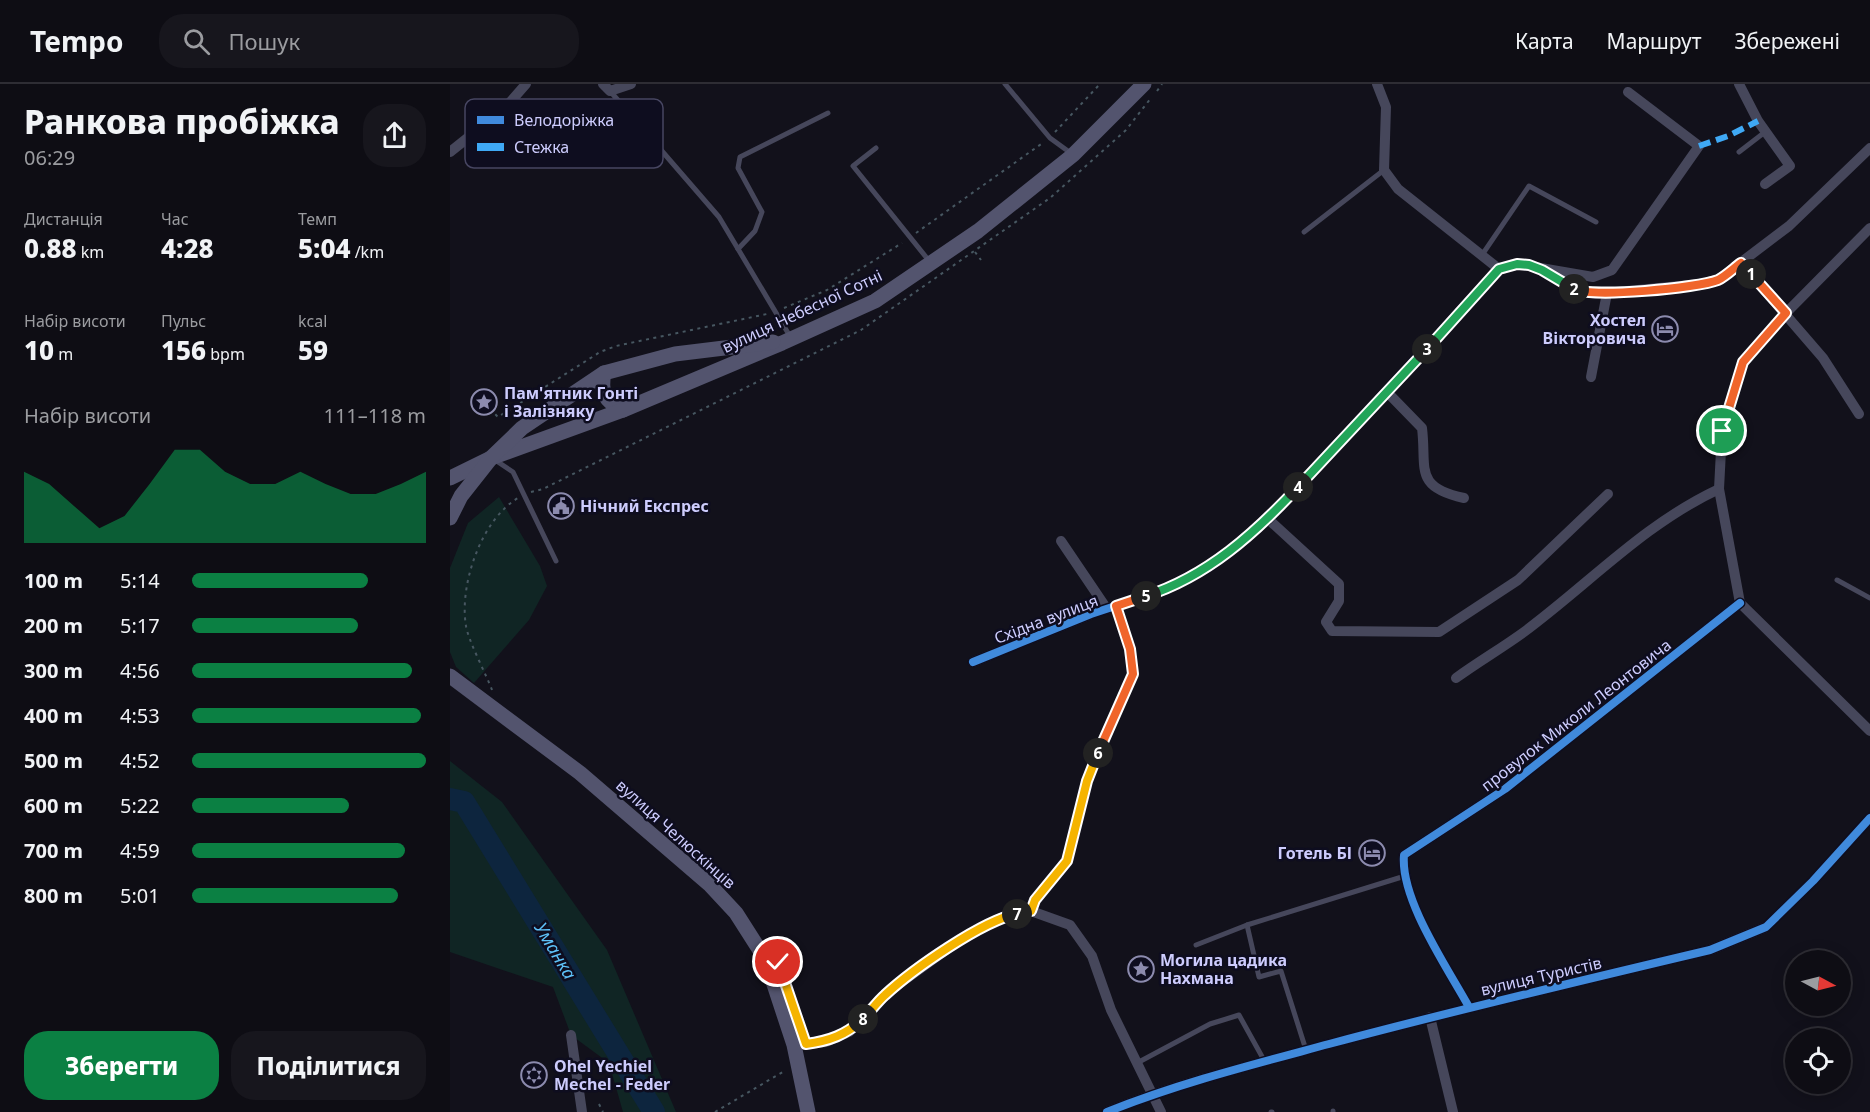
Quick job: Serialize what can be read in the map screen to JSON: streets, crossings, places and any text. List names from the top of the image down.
{
  "streets": {
    "main road": ["вулиця Небесної Сотні", "вулиця Челюскінців"],
    "street": ["Східна вулиця", "провулок Миколи Леонтовича", "вулиця Туристів"]
  },
  "water": ["Уманка"],
  "places": {
    "hotel": ["Хостел Вікторовича", "Готель БІ"],
    "place": ["Пам'ятник Гонті і Залізняку", "Могила цадика Нахмана"],
    "public building": ["Нічний Експрес"],
    "synagogue": ["Ohel Yechiel Mechel - Feder"]
  },
  "legend": ["Велодоріжка", "Стежка"],
  "north": "right",
  "page": {
    "header": "Tempo",
    "search": "Пошук",
    "nav": ["Карта", "Маршрут", "Збережені"],
    "heading": ["Ранкова пробіжка", "06:29"],
    "stats": [
      ["Дистанція", "0.88 km"],
      ["Час", "4:28"],
      ["Темп", "5:04 /km"],
      ["Набір висоти", "10 m"],
      ["Пульс", "156 bpm"],
      ["kcal", "59"]
    ],
    "pins": [
      "1",
      "2",
      "3",
      "4",
      "5",
      "6",
      "7",
      "8"
    ],
    "chart": ["Набір висоти", "111–118 m"],
    "list": [
      {
        "name": "100 m",
        "note": "5:14"
      },
      {
        "name": "200 m",
        "note": "5:17"
      },
      {
        "name": "300 m",
        "note": "4:56"
      },
      {
        "name": "400 m",
        "note": "4:53"
      },
      {
        "name": "500 m",
        "note": "4:52"
      },
      {
        "name": "600 m",
        "note": "5:22"
      },
      {
        "name": "700 m",
        "note": "4:59"
      },
      {
        "name": "800 m",
        "note": "5:01"
      }
    ],
    "buttons": ["Зберегти", "Поділитися"]
  }
}
